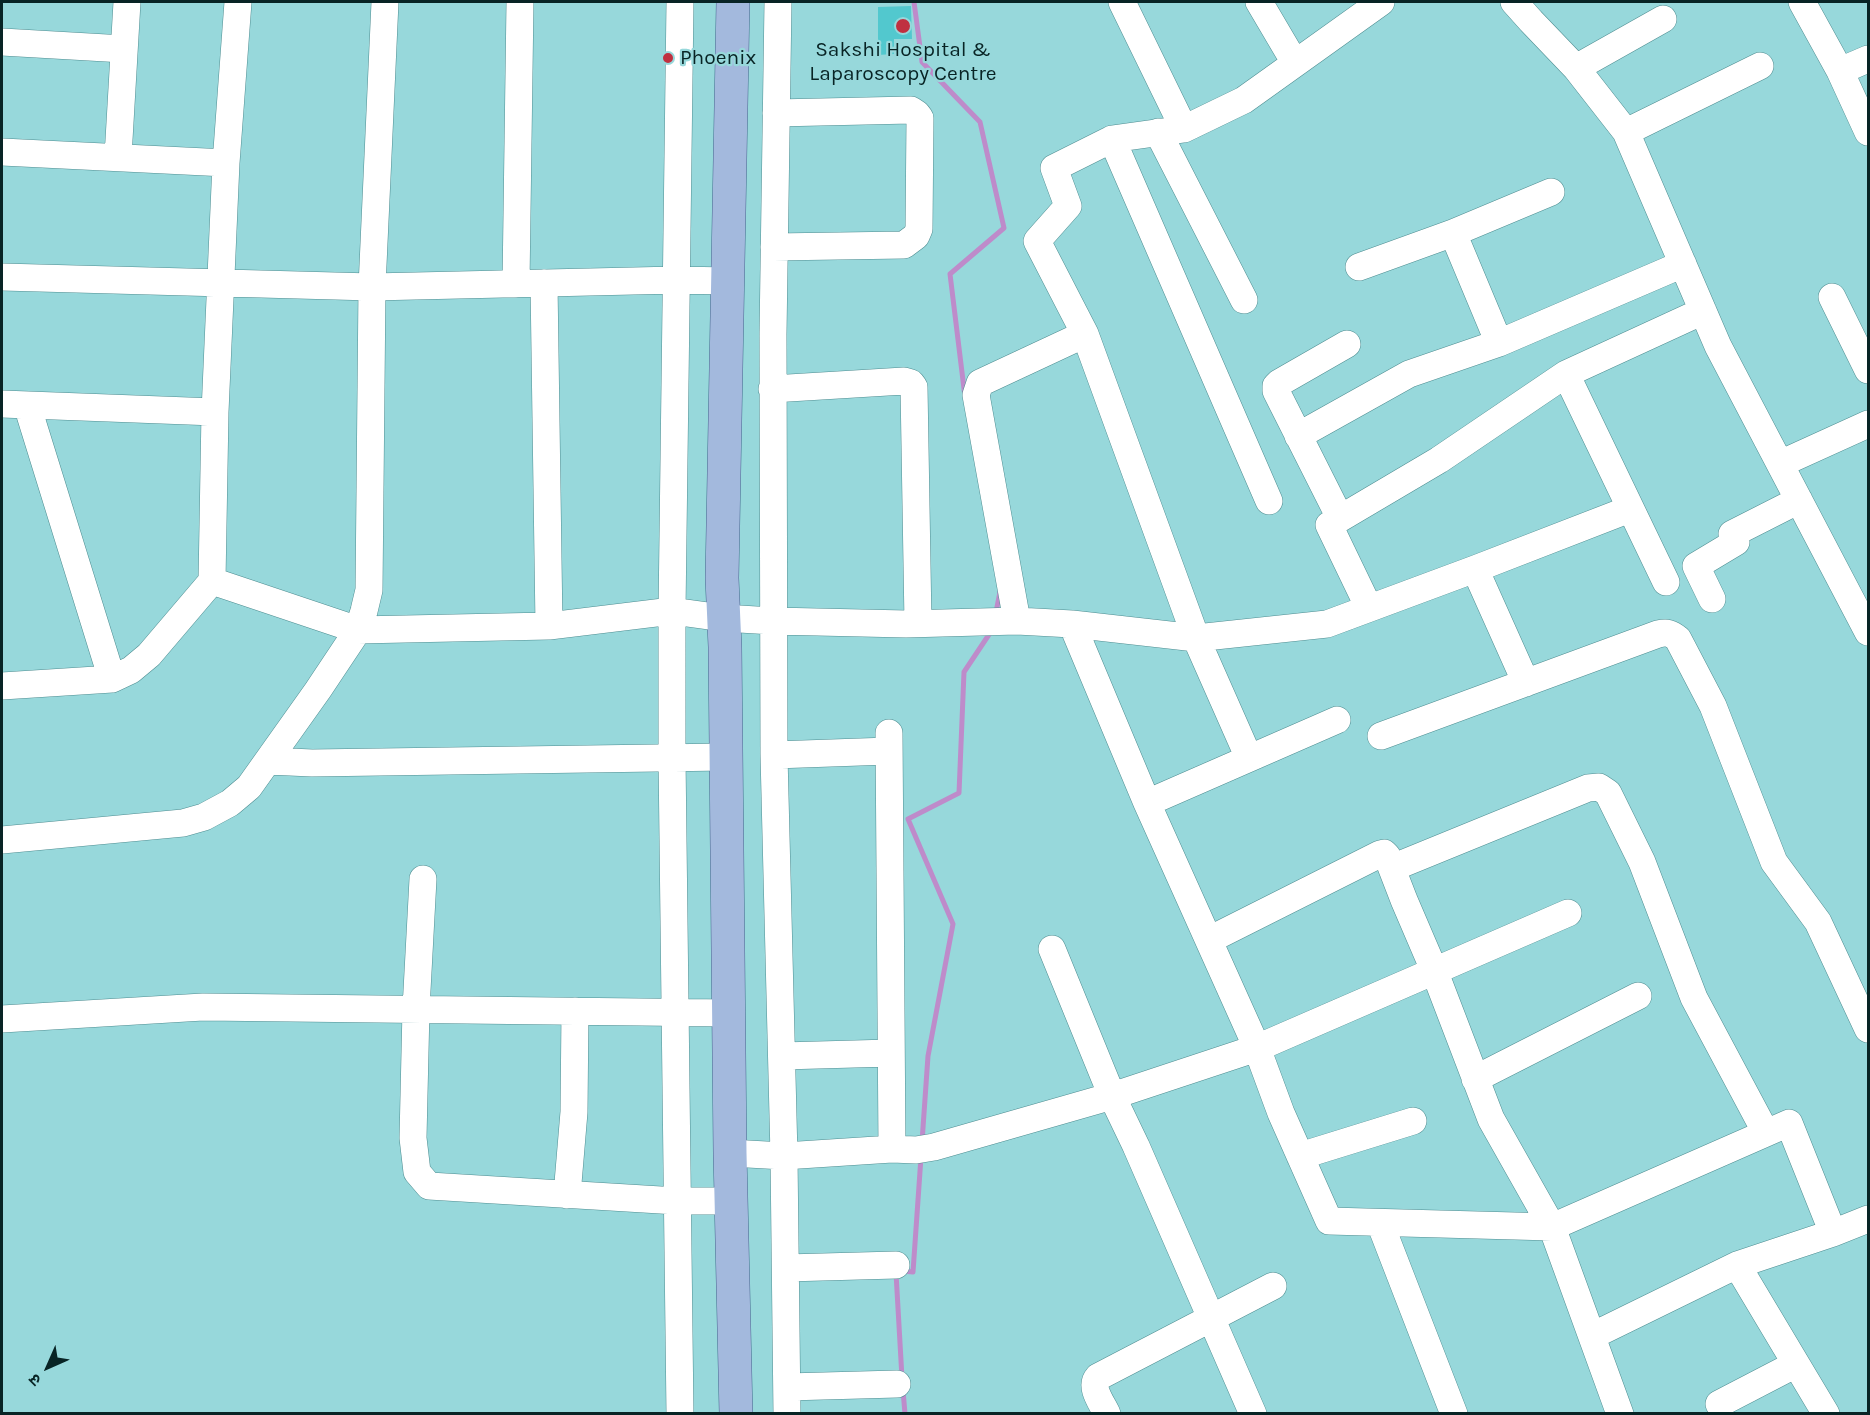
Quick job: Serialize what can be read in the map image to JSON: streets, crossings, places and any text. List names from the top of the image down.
{
  "places": ["Sakshi Hospital & Laparoscopy Centre", "Phoenix"],
  "north": "bottom left"
}
